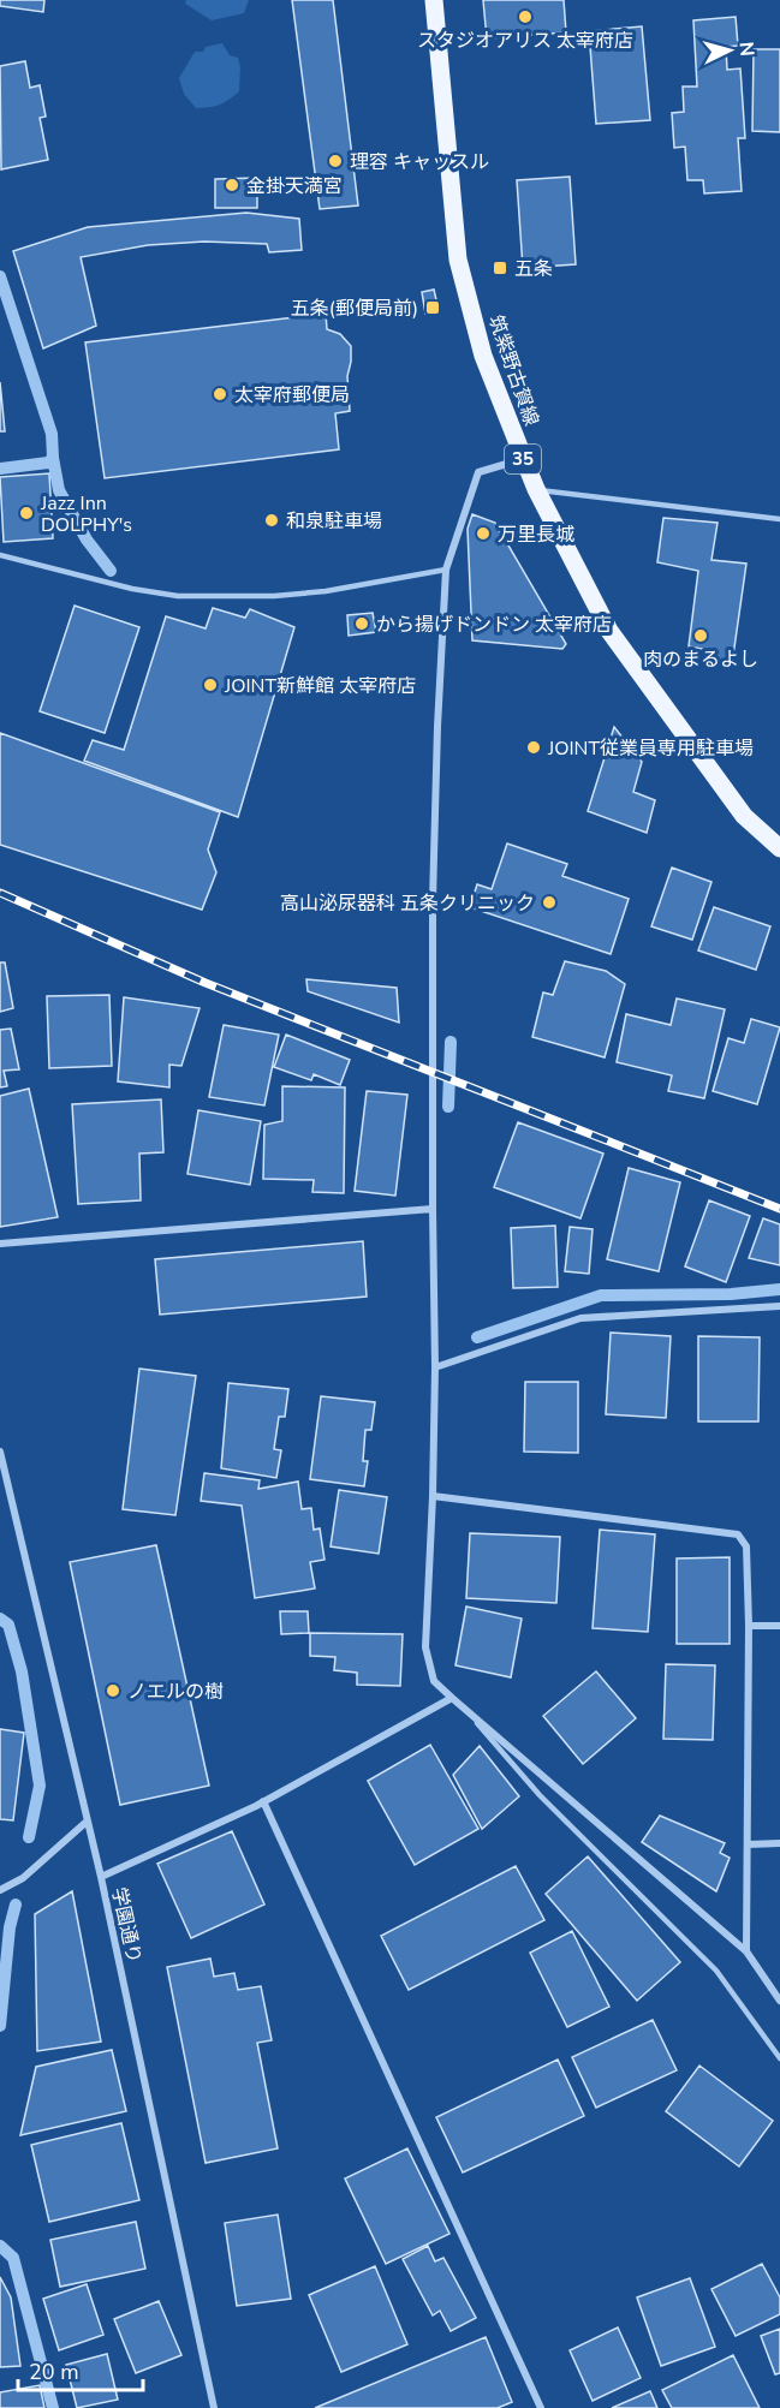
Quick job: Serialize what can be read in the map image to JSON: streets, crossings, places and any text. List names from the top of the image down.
{
  "streets": {
    "main road": ["筑紫野古賀線", "35"],
    "street": ["学園通り"]
  },
  "places": {
    "other": [
      "スタジオアリス 太宰府店",
      "理容 キャッスル",
      "金掛天満宮",
      "太宰府郵便局",
      "Jazz Inn DOLPHY's",
      "和泉駐車場",
      "万里長城",
      "から揚げドンドン 太宰府店",
      "肉のまるよし",
      "JOINT新鮮館 太宰府店",
      "JOINT従業員専用駐車場",
      "高山泌尿器科 五条クリニック",
      "ノエルの樹"
    ],
    "transit": ["五条", "五条(郵便局前)"]
  },
  "scale_bar": "20 m",
  "north": "right"
}
